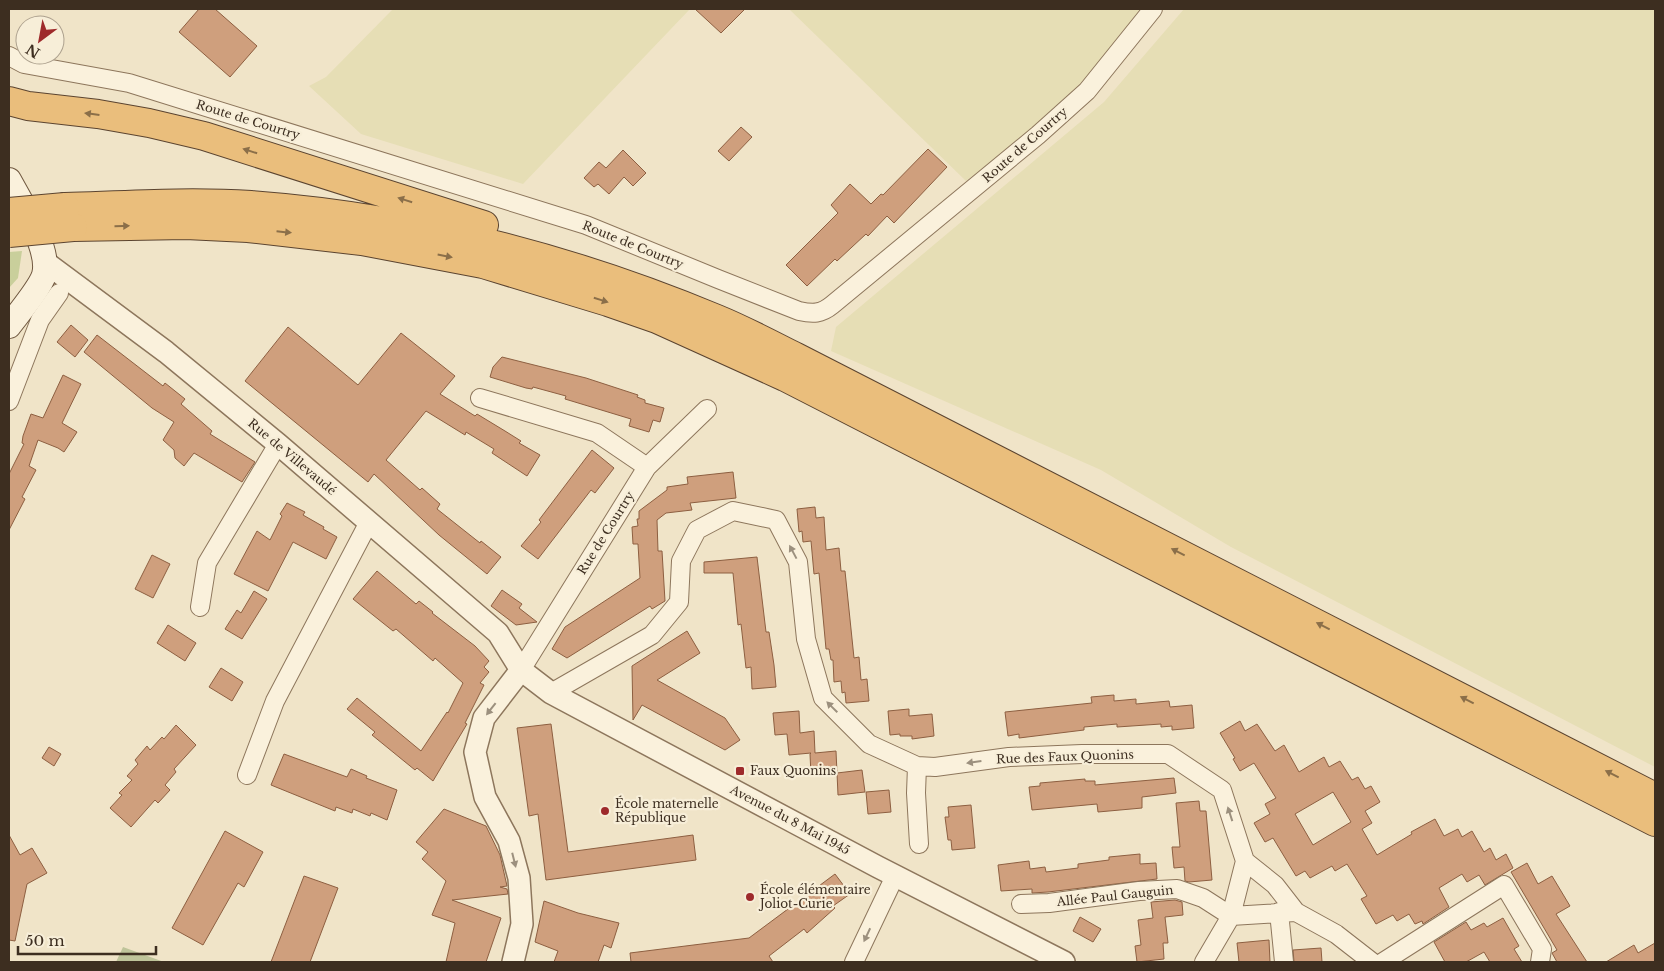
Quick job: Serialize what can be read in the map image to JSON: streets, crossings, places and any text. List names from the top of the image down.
{
  "streets": {
    "street": [
      "Route de Courtry",
      "Rue de Villevaudé",
      "Rue de Courtry",
      "Rue des Faux Quonins",
      "Avenue du 8 Mai 1945",
      "Allée Paul Gauguin"
    ]
  },
  "crossings": [
    ["Rue de Villevaudé", "Rue de Courtry"],
    ["Rue de Villevaudé", "Avenue du 8 Mai 1945"],
    ["Rue de Courtry", "Avenue du 8 Mai 1945"],
    ["Rue des Faux Quonins", "Avenue du 8 Mai 1945"]
  ],
  "places": {
    "transit": ["Faux Quonins"],
    "other": ["École maternelle République", "École élémentaire Joliot-Curie"]
  },
  "scale_bar": "50 m",
  "north": "bottom left"
}
